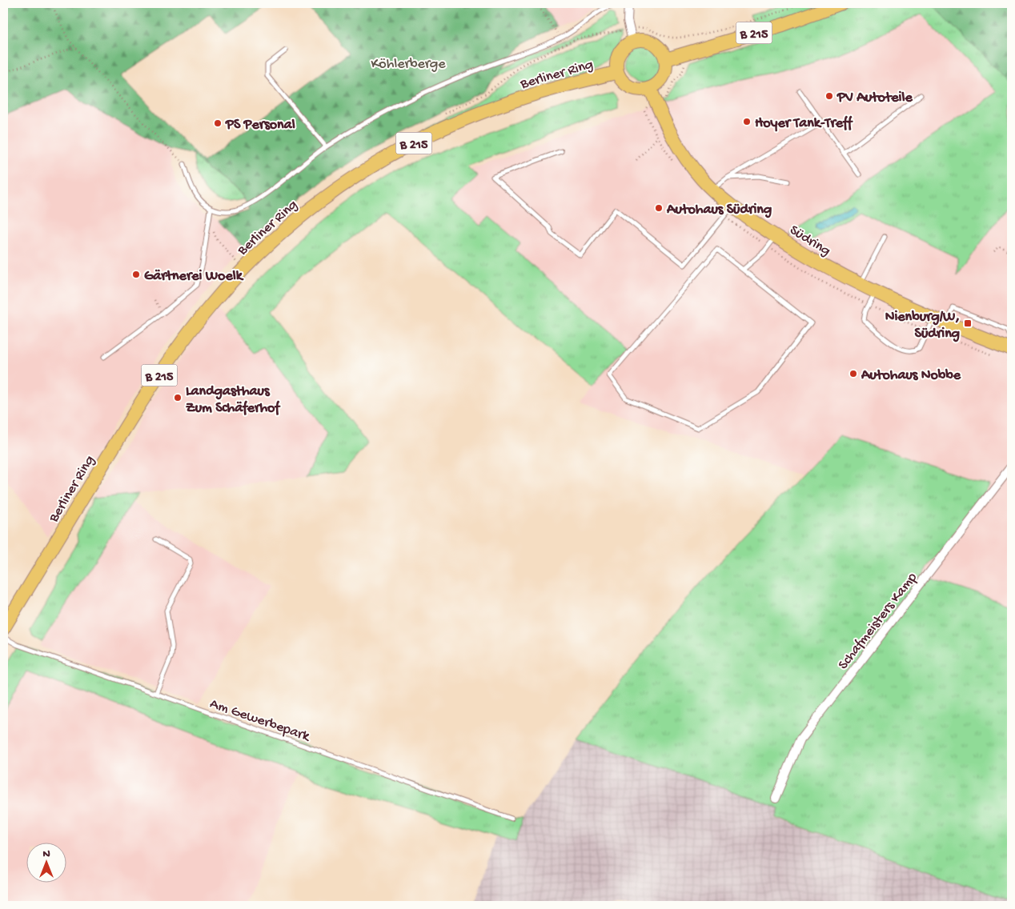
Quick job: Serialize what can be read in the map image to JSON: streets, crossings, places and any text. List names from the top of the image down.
{
  "streets": {
    "main road": ["B 215", "Berliner Ring", "Südring"],
    "street": ["Schafmeisters Kamp"],
    "lane": ["Am Gewerbepark"]
  },
  "crossings": [
    ["B 215", "Berliner Ring"],
    ["B 215", "Südring"],
    ["Berliner Ring", "Südring"]
  ],
  "parks": ["Köhlerberge"],
  "places": {
    "other": [
      "PV Autoteile",
      "Hoyer Tank-Treff",
      "PS Personal",
      "Autohaus Südring",
      "Gärtnerei Woelk",
      "Autohaus Nobbe",
      "Landgasthaus Zum Schäferhof"
    ],
    "transit": ["Nienburg/W, Südring"]
  },
  "north": "top"
}
